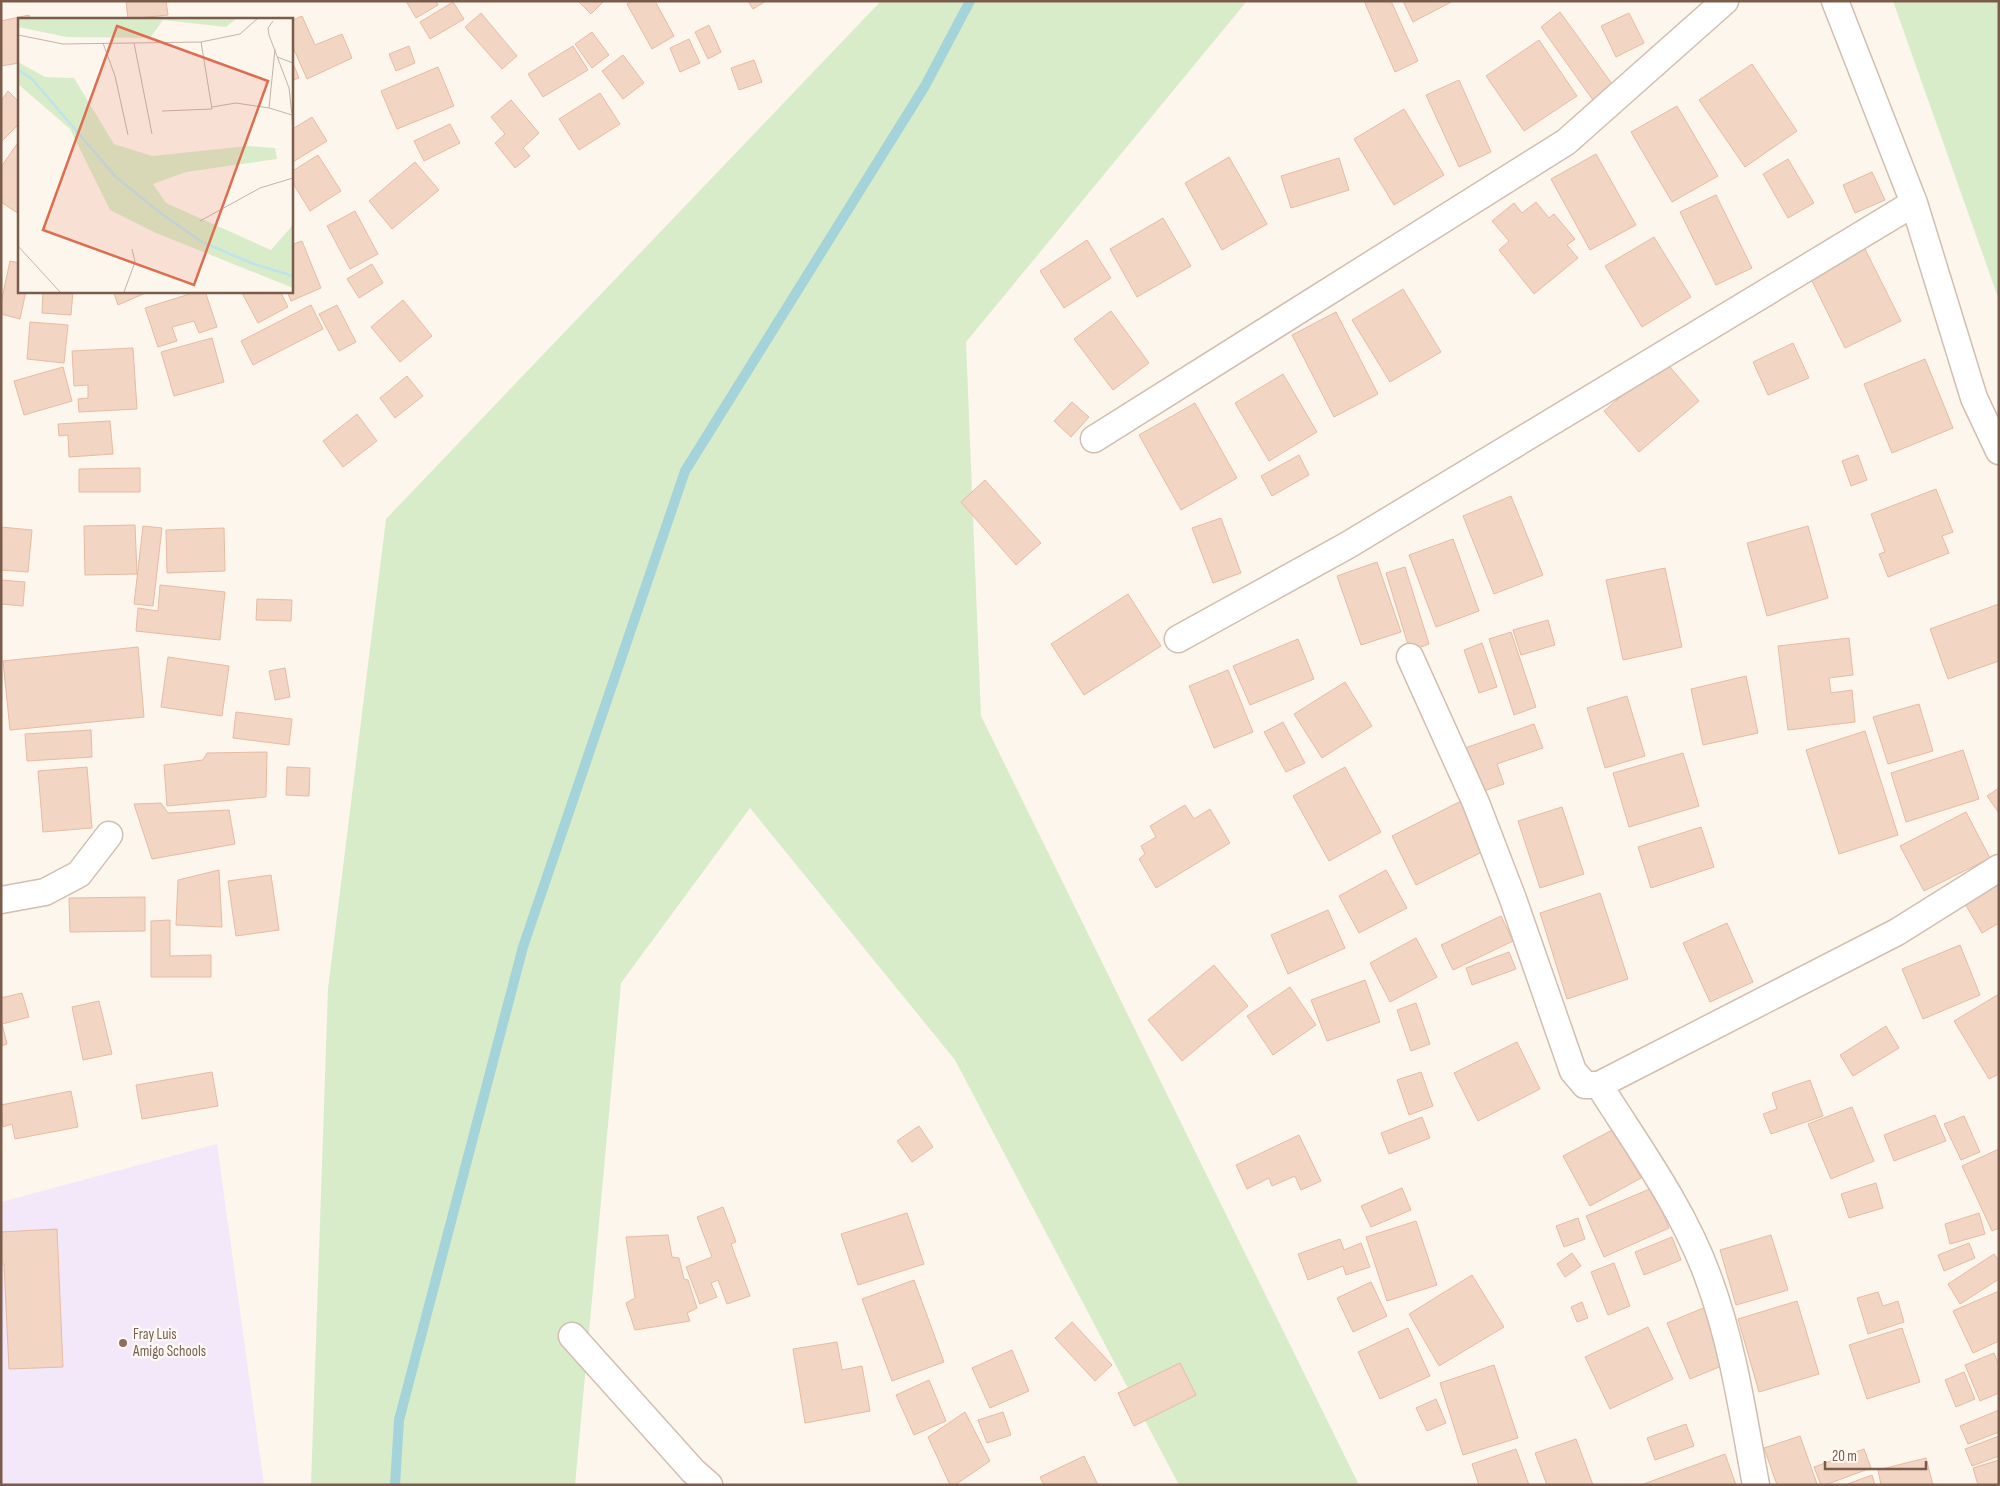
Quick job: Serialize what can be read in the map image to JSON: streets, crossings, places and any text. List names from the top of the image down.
{
  "places": ["Fray Luis Amigo Schools"],
  "scale_bar": "20 m"
}
